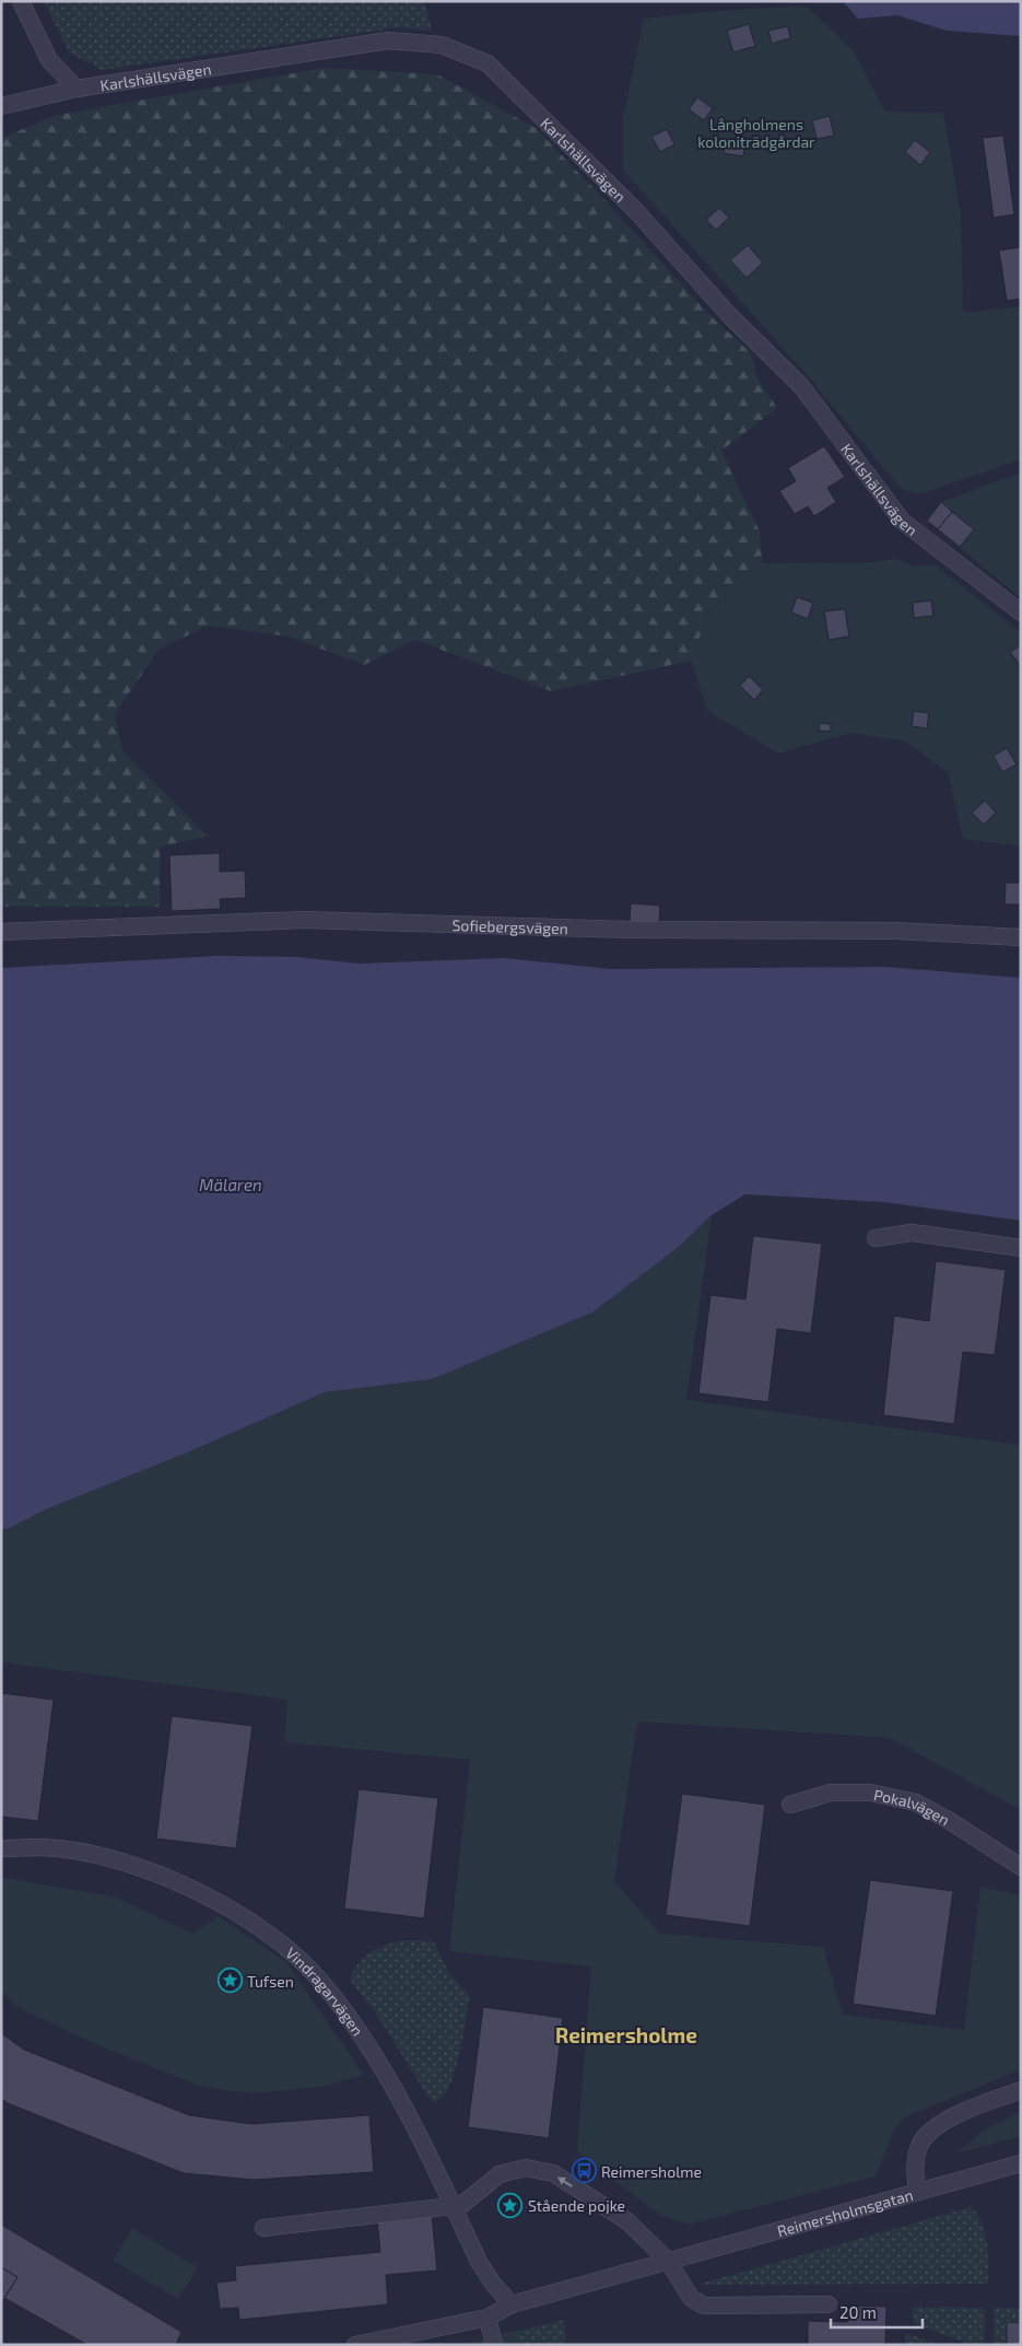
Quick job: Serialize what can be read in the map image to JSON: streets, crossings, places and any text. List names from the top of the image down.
{
  "streets": {
    "street": [
      "Karlshällsvägen",
      "Sofiebergsvägen",
      "Pokalvägen",
      "Vindragarvägen",
      "Reimersholmsgatan"
    ]
  },
  "crossings": [
    ["Vindragarvägen", "Reimersholmsgatan"]
  ],
  "districts": ["Reimersholme"],
  "water": ["Mälaren"],
  "parks": ["Långholmens koloniträdgårdar"],
  "places": {
    "place": ["Tufsen", "Stående pojke"],
    "bus stop": ["Reimersholme"]
  },
  "scale_bar": "20 m"
}
